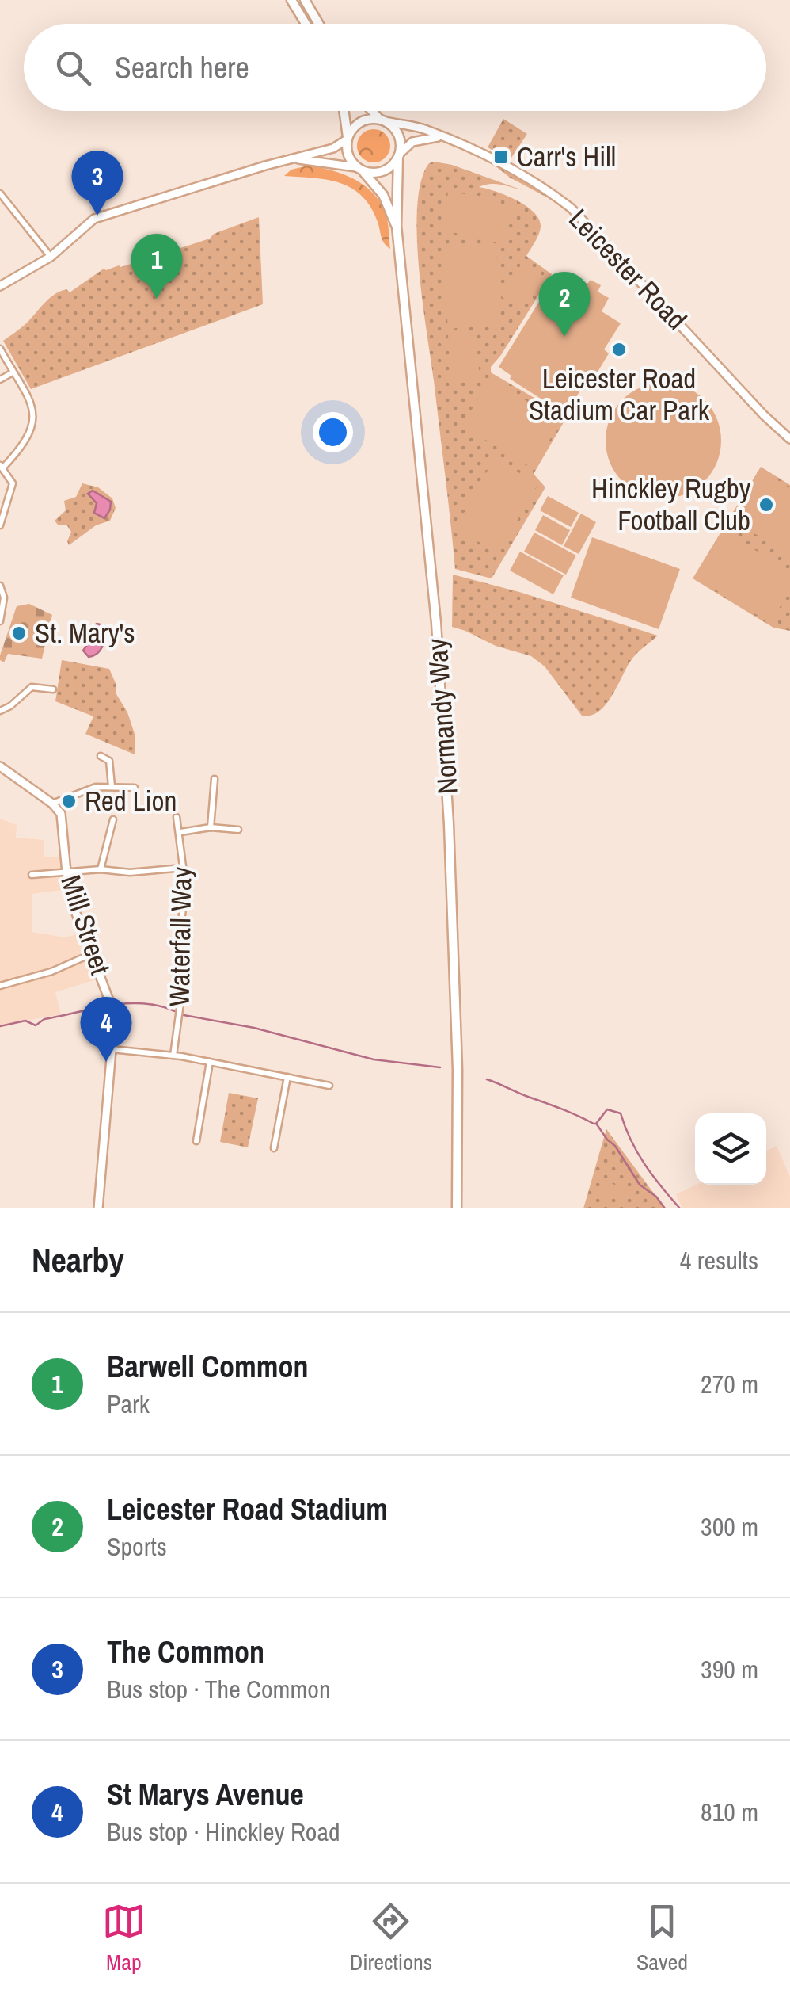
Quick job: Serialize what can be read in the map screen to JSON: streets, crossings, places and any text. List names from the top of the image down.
{
  "streets": {
    "main road": ["Normandy Way"],
    "street": ["Leicester Road", "Mill Street", "Waterfall Way"]
  },
  "crossings": [
    ["Leicester Road", "Normandy Way"]
  ],
  "places": {
    "transit": ["Carr's Hill"],
    "other": [
      "Leicester Road Stadium Car Park",
      "Hinckley Rugby Football Club",
      "St. Mary's",
      "Red Lion"
    ]
  },
  "page": {
    "search": "Search here",
    "pins": [
      "3",
      "1",
      "2",
      "4"
    ],
    "heading": ["Nearby", "4 results"],
    "list": [
      {
        "mark": "1",
        "name": "Barwell Common",
        "note": "Park",
        "value": "270 m"
      },
      {
        "mark": "2",
        "name": "Leicester Road Stadium",
        "note": "Sports",
        "value": "300 m"
      },
      {
        "mark": "3",
        "name": "The Common",
        "note": "Bus stop · The Common",
        "value": "390 m"
      },
      {
        "mark": "4",
        "name": "St Marys Avenue",
        "note": "Bus stop · Hinckley Road",
        "value": "810 m"
      }
    ],
    "nav": ["Map", "Directions", "Saved"]
  }
}
